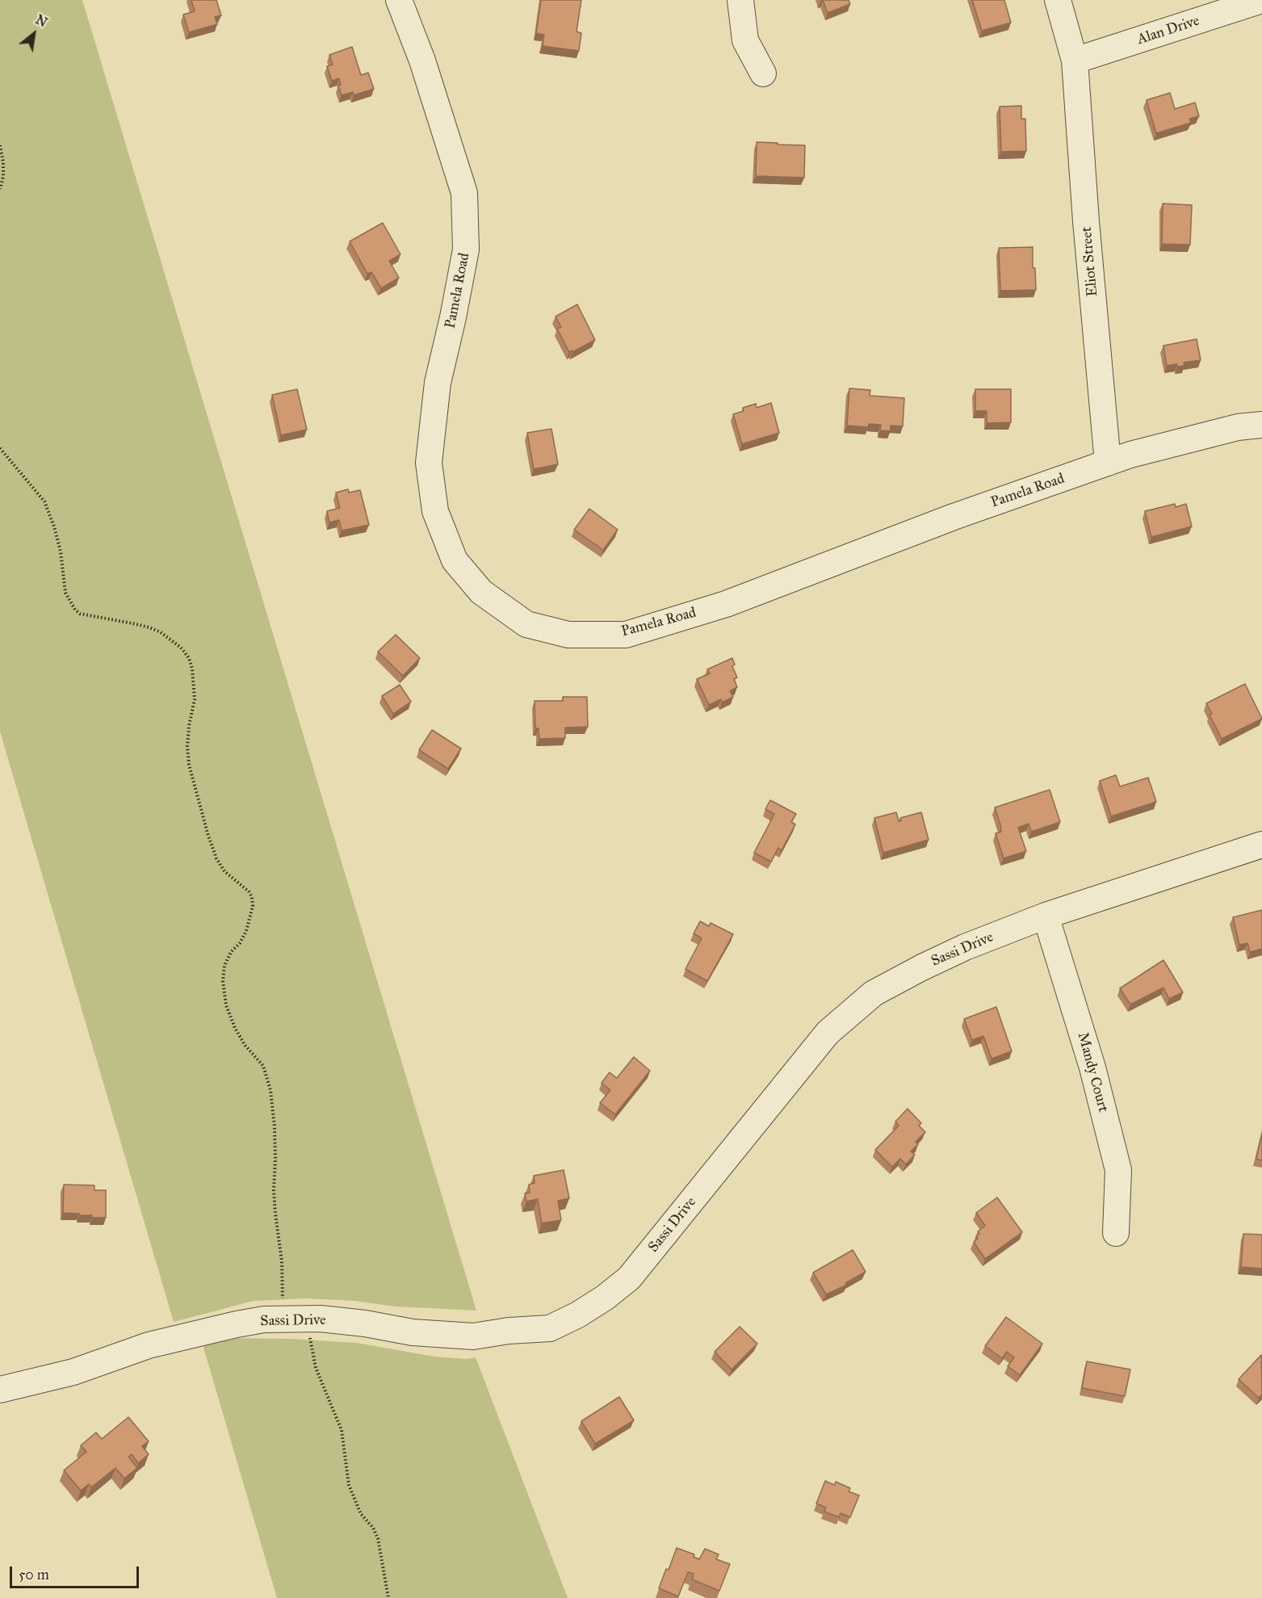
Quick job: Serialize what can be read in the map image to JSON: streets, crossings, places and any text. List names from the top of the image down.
{
  "streets": {
    "street": [
      "Alan Drive",
      "Eliot Street",
      "Pamela Road",
      "Sassi Drive",
      "Mandy Court"
    ]
  },
  "crossings": [
    ["Alan Drive", "Eliot Street"],
    ["Eliot Street", "Pamela Road"],
    ["Sassi Drive", "Mandy Court"]
  ],
  "scale_bar": "50 m",
  "north": "top right"
}
